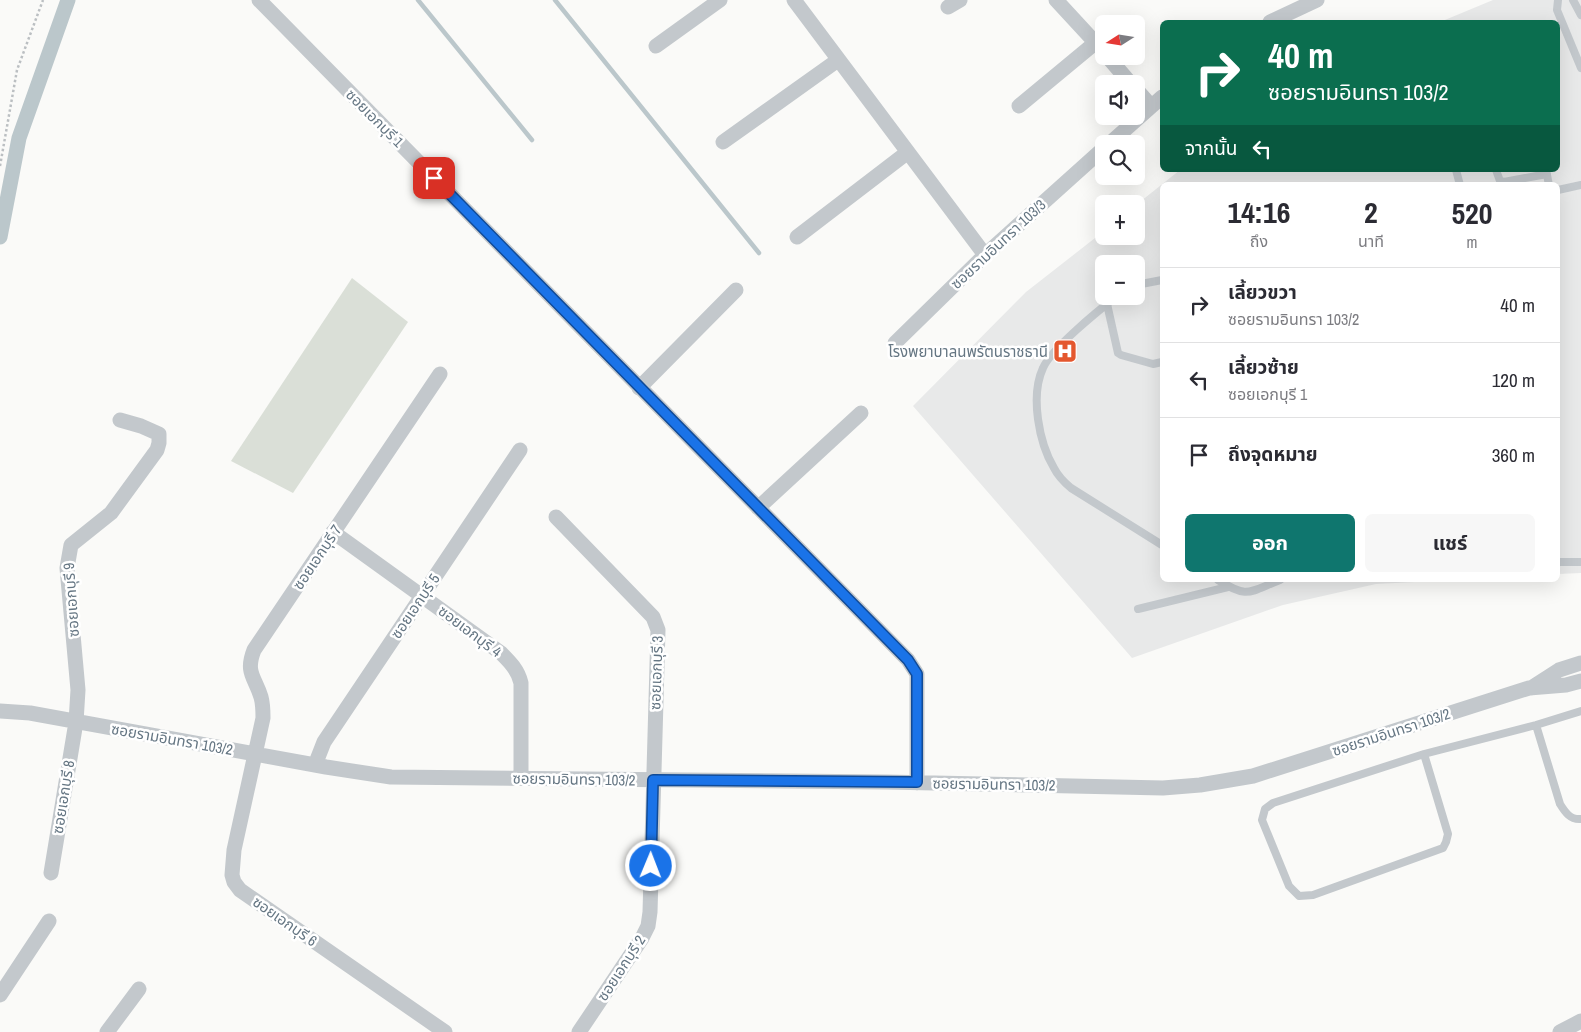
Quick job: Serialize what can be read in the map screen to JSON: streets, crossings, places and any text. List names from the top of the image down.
{
  "streets": {
    "street": [
      "ซอยเอกบุรี 1",
      "ซอยรามอินทรา 103/3",
      "ซอยเอกบุรี 7",
      "ซอยเอกบุรี 9",
      "ซอยเอกบุรี 5",
      "ซอยเอกบุรี 4",
      "ซอยเอกบุรี 3",
      "ซอยรามอินทรา 103/2",
      "ซอยเอกบุรี 8",
      "ซอยเอกบุรี 6",
      "ซอยเอกบุรี 2"
    ]
  },
  "crossings": [
    ["ซอยเอกบุรี 1", "ซอยรามอินทรา 103/2"],
    ["ซอยเอกบุรี 7", "ซอยเอกบุรี 4"],
    ["ซอยเอกบุรี 7", "ซอยรามอินทรา 103/2"],
    ["ซอยเอกบุรี 7", "ซอยเอกบุรี 6"],
    ["ซอยเอกบุรี 9", "ซอยรามอินทรา 103/2"],
    ["ซอยเอกบุรี 9", "ซอยเอกบุรี 8"],
    ["ซอยเอกบุรี 5", "ซอยเอกบุรี 4"],
    ["ซอยเอกบุรี 5", "ซอยรามอินทรา 103/2"],
    ["ซอยเอกบุรี 4", "ซอยรามอินทรา 103/2"],
    ["ซอยเอกบุรี 3", "ซอยรามอินทรา 103/2"],
    ["ซอยเอกบุรี 3", "ซอยเอกบุรี 2"],
    ["ซอยรามอินทรา 103/2", "ซอยเอกบุรี 8"],
    ["ซอยรามอินทรา 103/2", "ซอยเอกบุรี 6"],
    ["ซอยรามอินทรา 103/2", "ซอยเอกบุรี 2"]
  ],
  "places": {
    "hospital": ["โรงพยาบาลนพรัตนราชธานี"]
  },
  "north": "left",
  "page": {
    "map_buttons": ["+", "−"],
    "turn": ["40 m", "ซอยรามอินทรา 103/2"],
    "then": "จากนั้น",
    "eta": [
      "14:16",
      "ถึง",
      "2",
      "นาที",
      "520",
      "m"
    ],
    "list": [
      {
        "name": "เลี้ยวขวา",
        "note": "ซอยรามอินทรา 103/2",
        "value": "40 m"
      },
      {
        "name": "เลี้ยวซ้าย",
        "note": "ซอยเอกบุรี 1",
        "value": "120 m"
      },
      {
        "name": "ถึงจุดหมาย",
        "value": "360 m"
      }
    ],
    "buttons": ["ออก", "แชร์"]
  }
}
